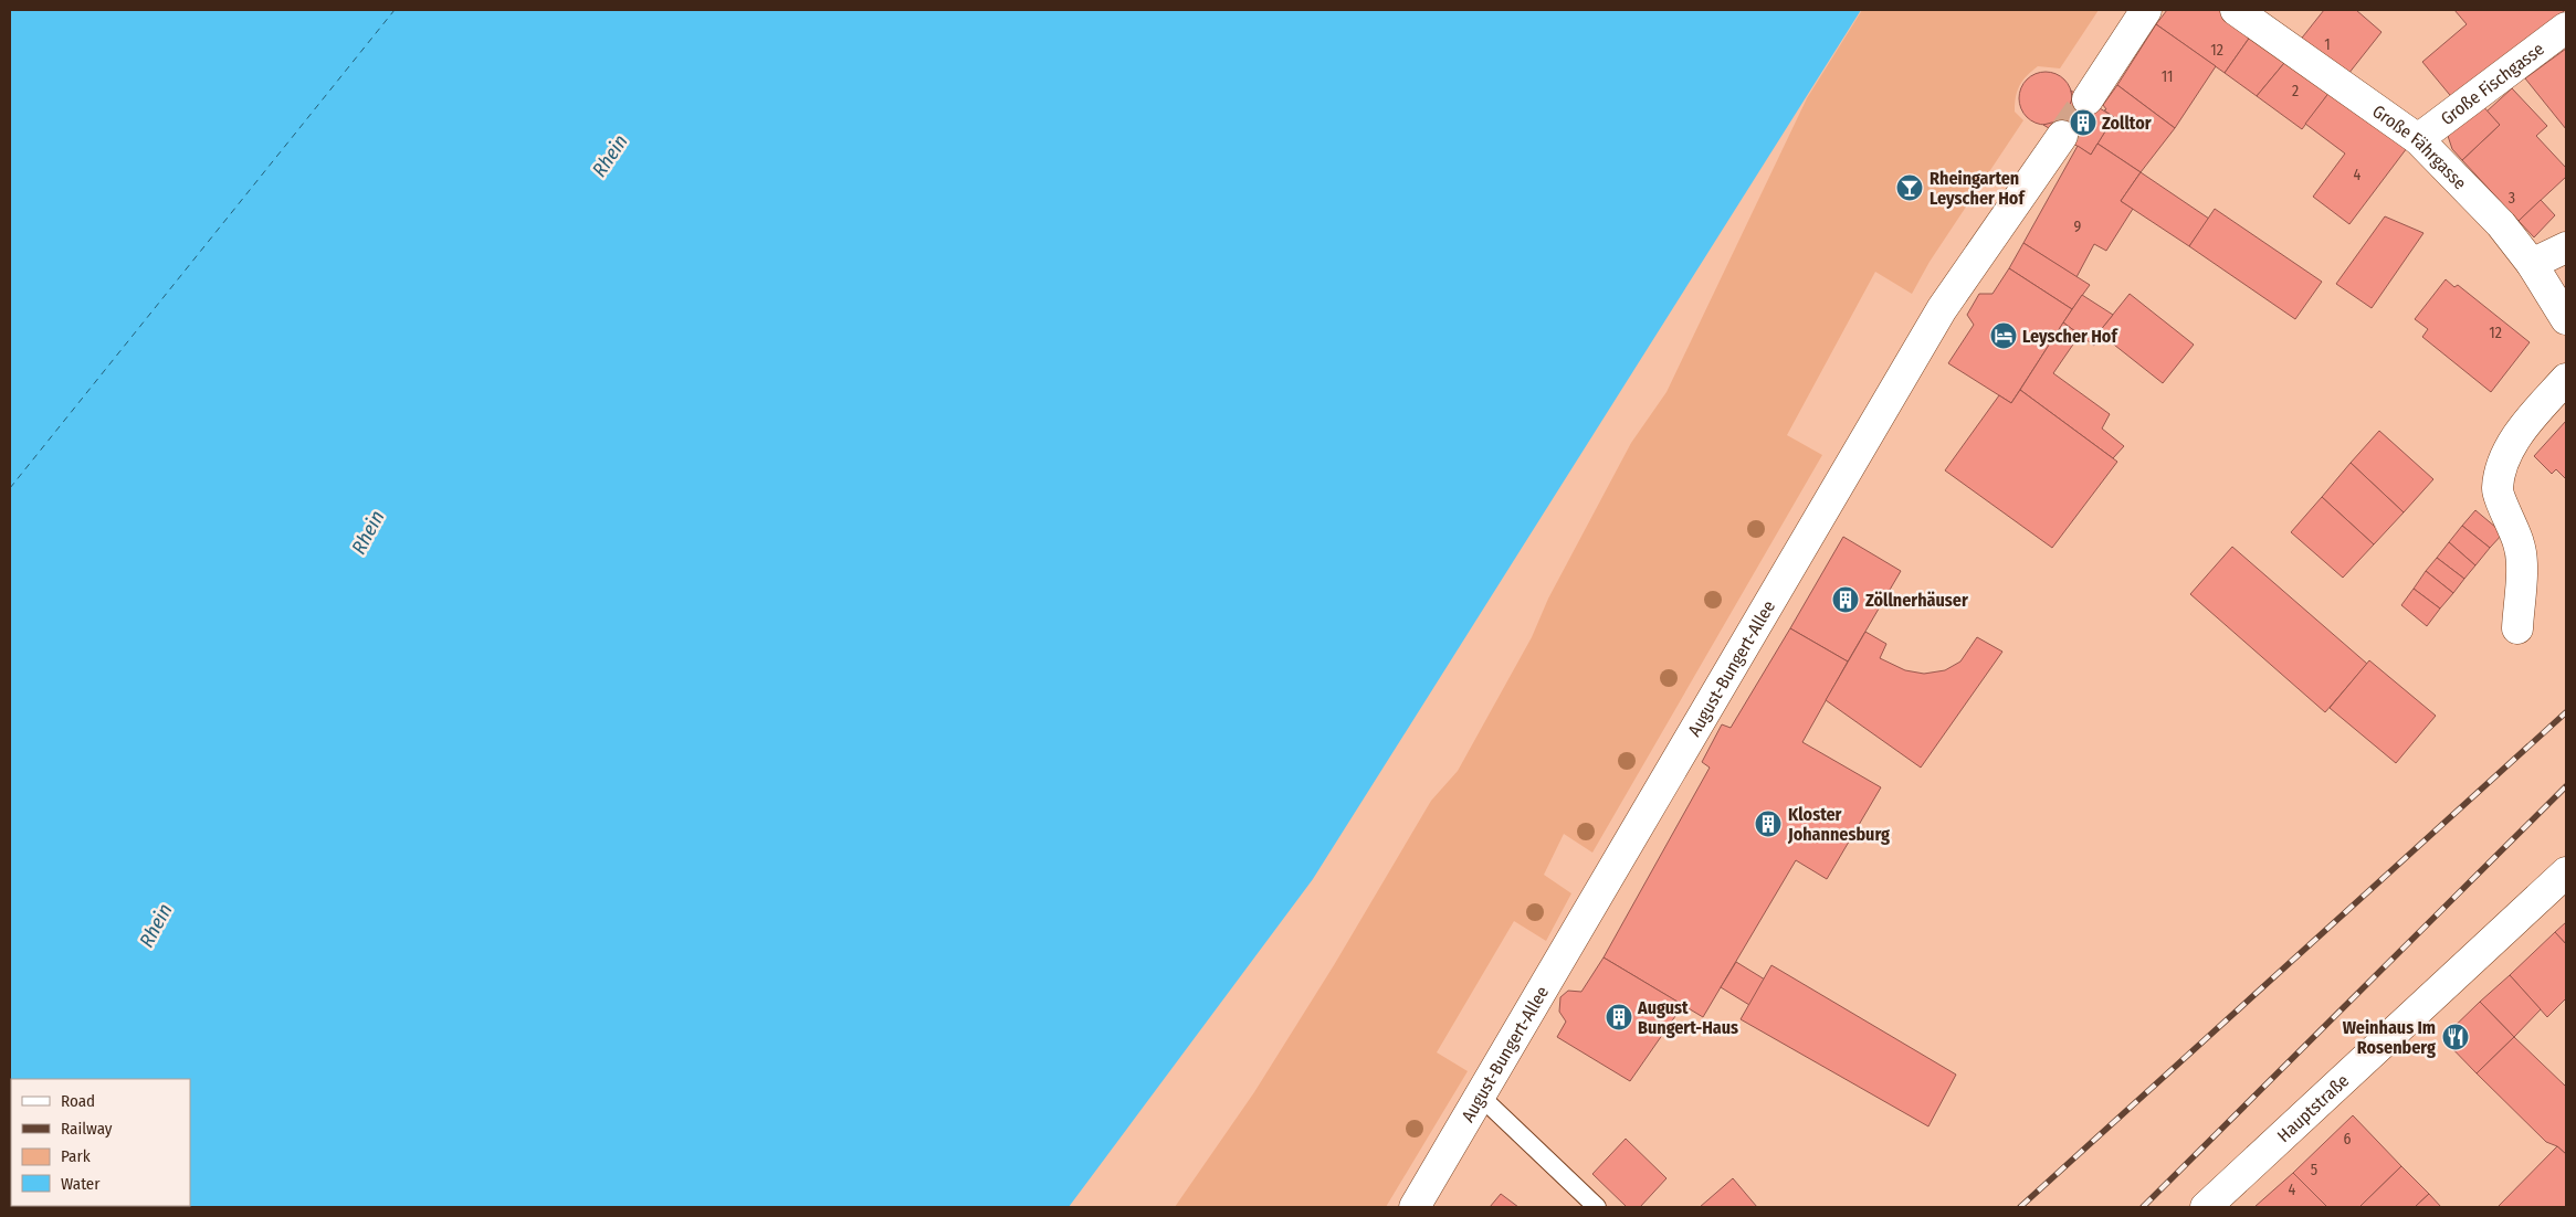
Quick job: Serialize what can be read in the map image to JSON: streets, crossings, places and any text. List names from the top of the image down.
{
  "streets": {
    "street": [
      "Große Fischgasse",
      "Große Fährgasse",
      "August-Bungert-Allee",
      "Hauptstraße"
    ]
  },
  "crossings": [
    ["Große Fischgasse", "Große Fährgasse"]
  ],
  "water": ["Rhein"],
  "places": {
    "building": [
      "Zolltor",
      "Zöllnerhäuser",
      "Kloster Johannesburg",
      "August Bungert-Haus"
    ],
    "bar": ["Rheingarten Leyscher Hof"],
    "hotel": ["Leyscher Hof"],
    "restaurant": ["Weinhaus Im Rosenberg"]
  },
  "house_numbers": [
    "1",
    "12",
    "11",
    "2",
    "4",
    "3",
    "9",
    "12",
    "6",
    "5",
    "4"
  ],
  "legend": [
    "Road",
    "Railway",
    "Park",
    "Water"
  ]
}
